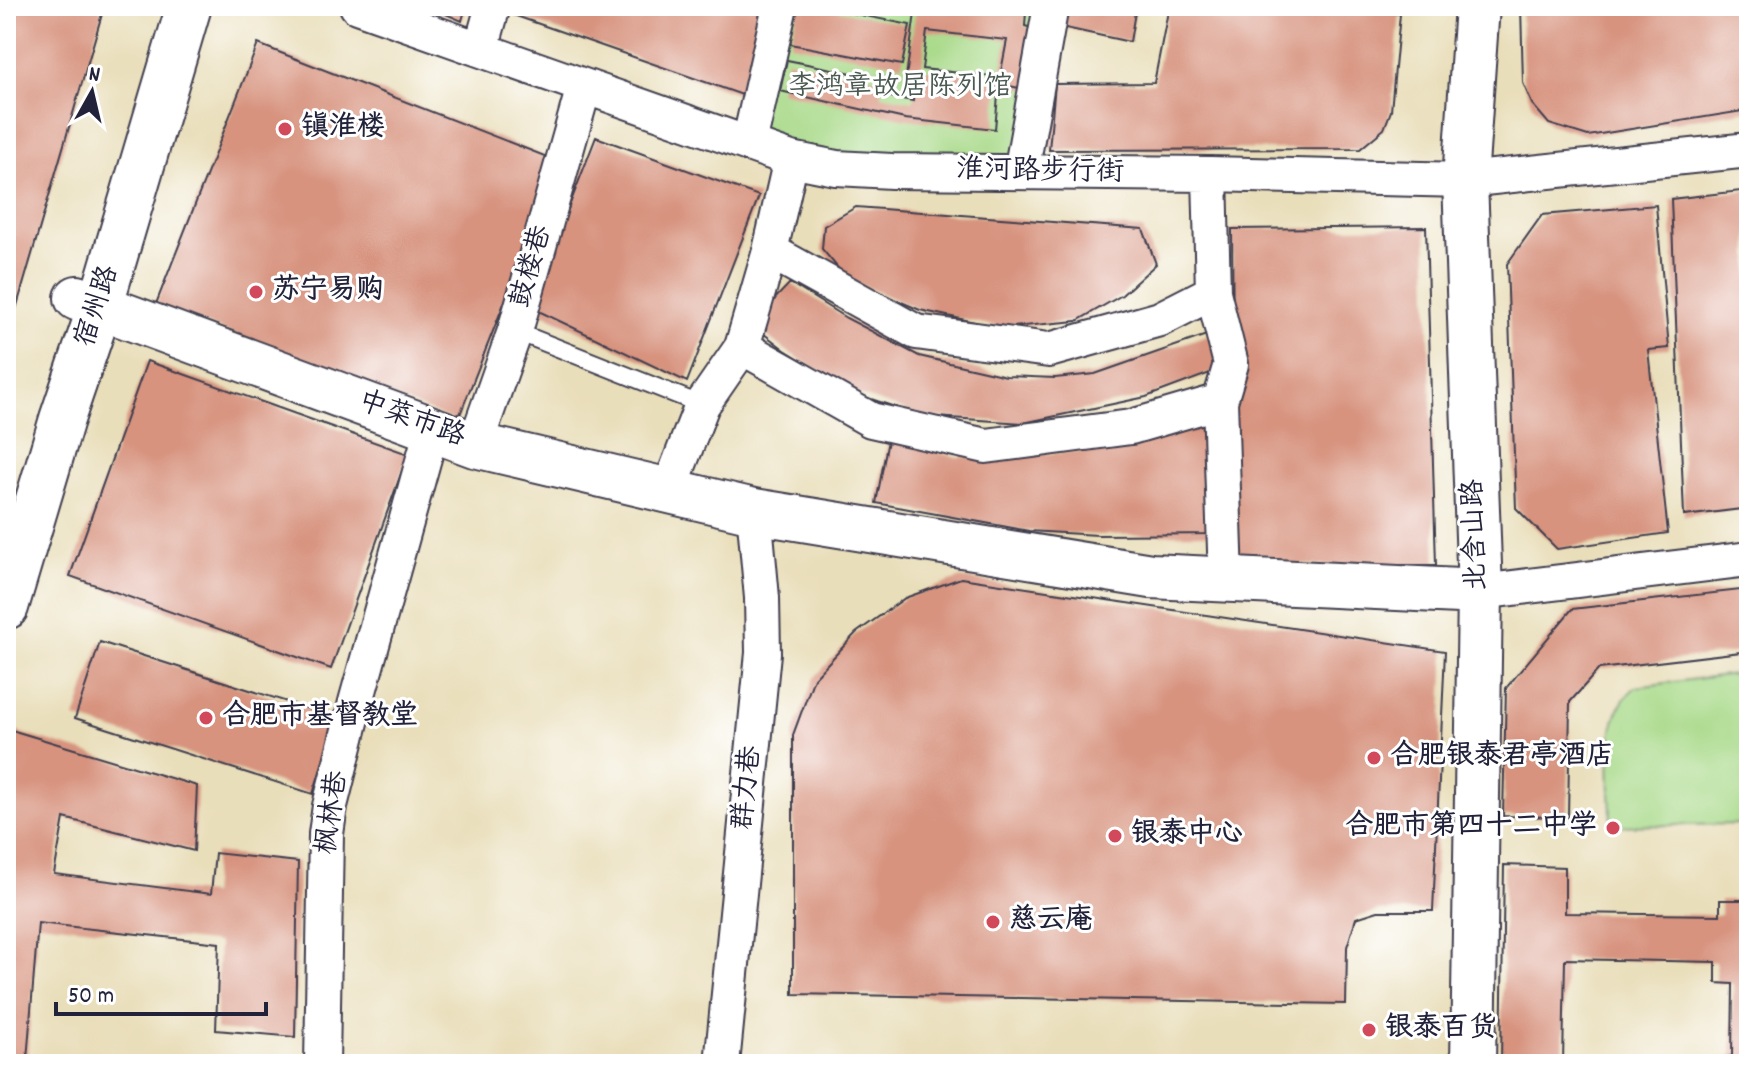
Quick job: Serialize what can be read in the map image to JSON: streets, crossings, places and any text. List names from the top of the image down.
{
  "streets": {
    "street": [
      "淮河路步行街",
      "鼓楼巷",
      "宿州路",
      "中菜市路",
      "北含山路",
      "群力巷",
      "枫林巷"
    ]
  },
  "crossings": [
    ["淮河路步行街", "鼓楼巷"],
    ["淮河路步行街", "北含山路"],
    ["鼓楼巷", "中菜市路"],
    ["宿州路", "中菜市路"],
    ["中菜市路", "北含山路"],
    ["中菜市路", "群力巷"],
    ["中菜市路", "枫林巷"]
  ],
  "parks": ["李鸿章故居陈列馆"],
  "places": [
    "镇淮楼",
    "苏宁易购",
    "合肥市基督教堂",
    "合肥银泰君亭酒店",
    "合肥市第四十二中学",
    "银泰中心",
    "慈云庵",
    "银泰百货"
  ],
  "scale_bar": "50 m",
  "north": "top"
}
